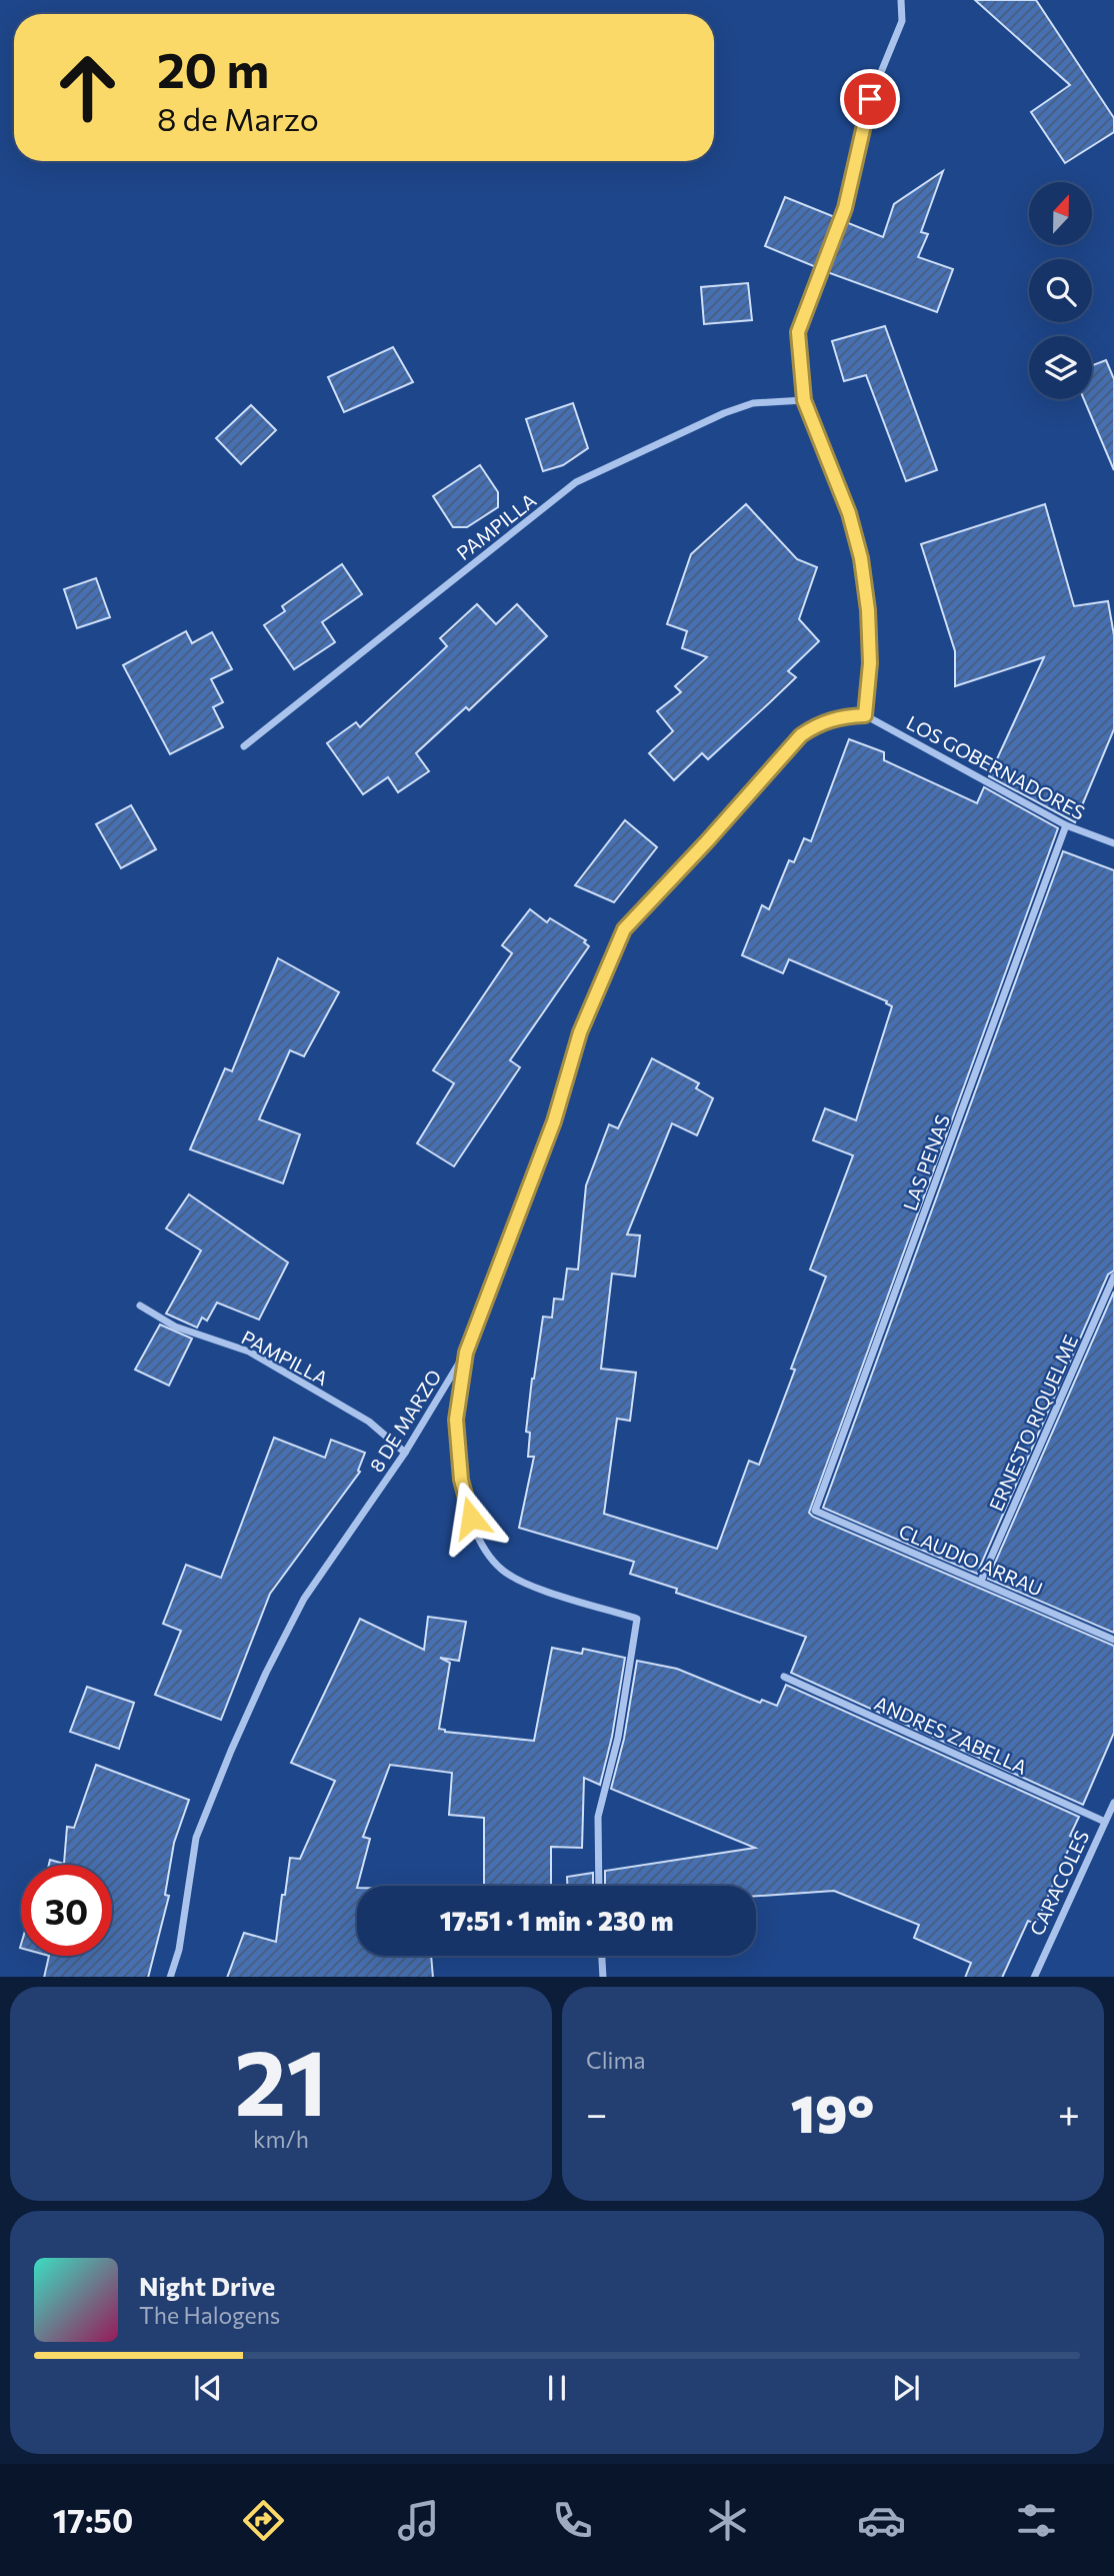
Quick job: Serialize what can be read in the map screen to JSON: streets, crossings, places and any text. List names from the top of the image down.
{
  "streets": {
    "street": [
      "PAMPILLA",
      "LOS GOBERNADORES",
      "LAS PENAS",
      "8 DE MARZO",
      "ERNESTO RIQUELME",
      "CLAUDIO ARRAU",
      "ANDRES ZABELLA",
      "CARACOLES"
    ]
  },
  "crossings": [
    ["PAMPILLA", "8 DE MARZO"],
    ["LOS GOBERNADORES", "LAS PENAS"],
    ["LOS GOBERNADORES", "8 DE MARZO"],
    ["LAS PENAS", "CLAUDIO ARRAU"],
    ["ERNESTO RIQUELME", "CLAUDIO ARRAU"],
    ["ANDRES ZABELLA", "CARACOLES"]
  ],
  "north": "top",
  "page": {
    "turn": ["20 m", "8 de Marzo"],
    "limit": "30",
    "trip": "17:51 · 1 min · 230 m",
    "tile": [
      ["21", "km/h"],
      "Clima"
    ],
    "heat": ["−", "19°", "+"],
    "song": ["Night Drive", "The Halogens"],
    "tabs": "17:50"
  }
}
